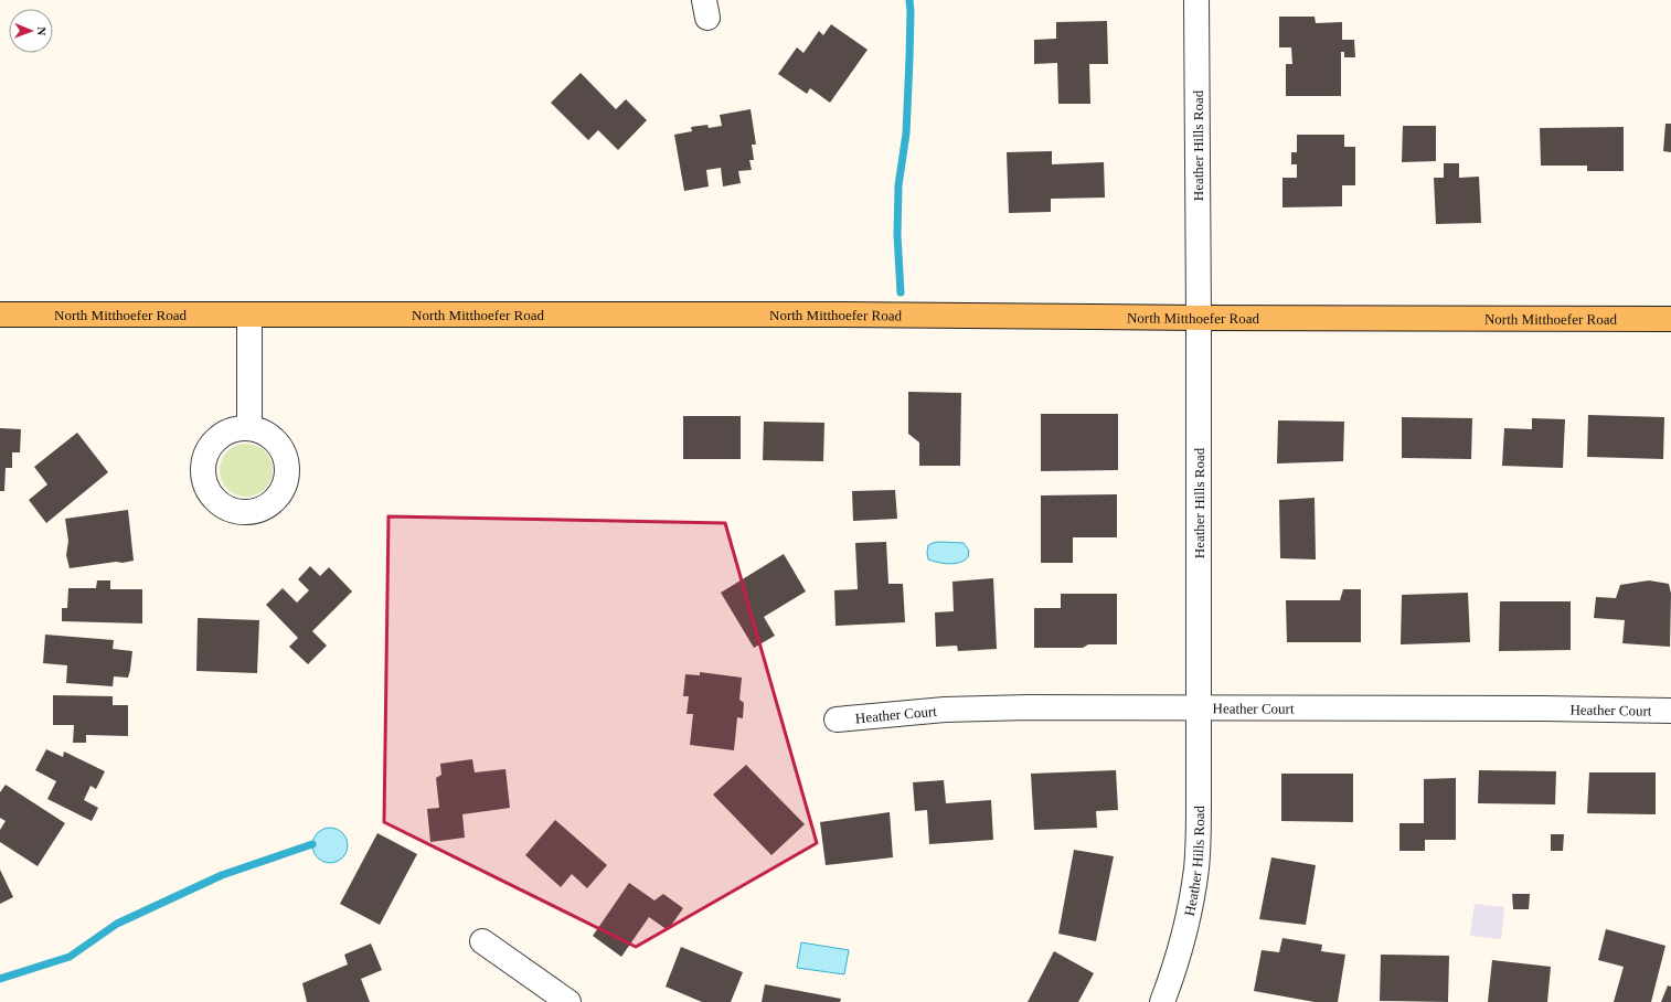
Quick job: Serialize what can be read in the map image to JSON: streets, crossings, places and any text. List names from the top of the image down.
{
  "streets": {
    "main road": ["North Mitthoefer Road"],
    "street": ["Heather Hills Road", "Heather Court"]
  },
  "crossings": [
    ["Heather Hills Road", "North Mitthoefer Road"],
    ["Heather Hills Road", "Heather Court"]
  ],
  "north": "right"
}
